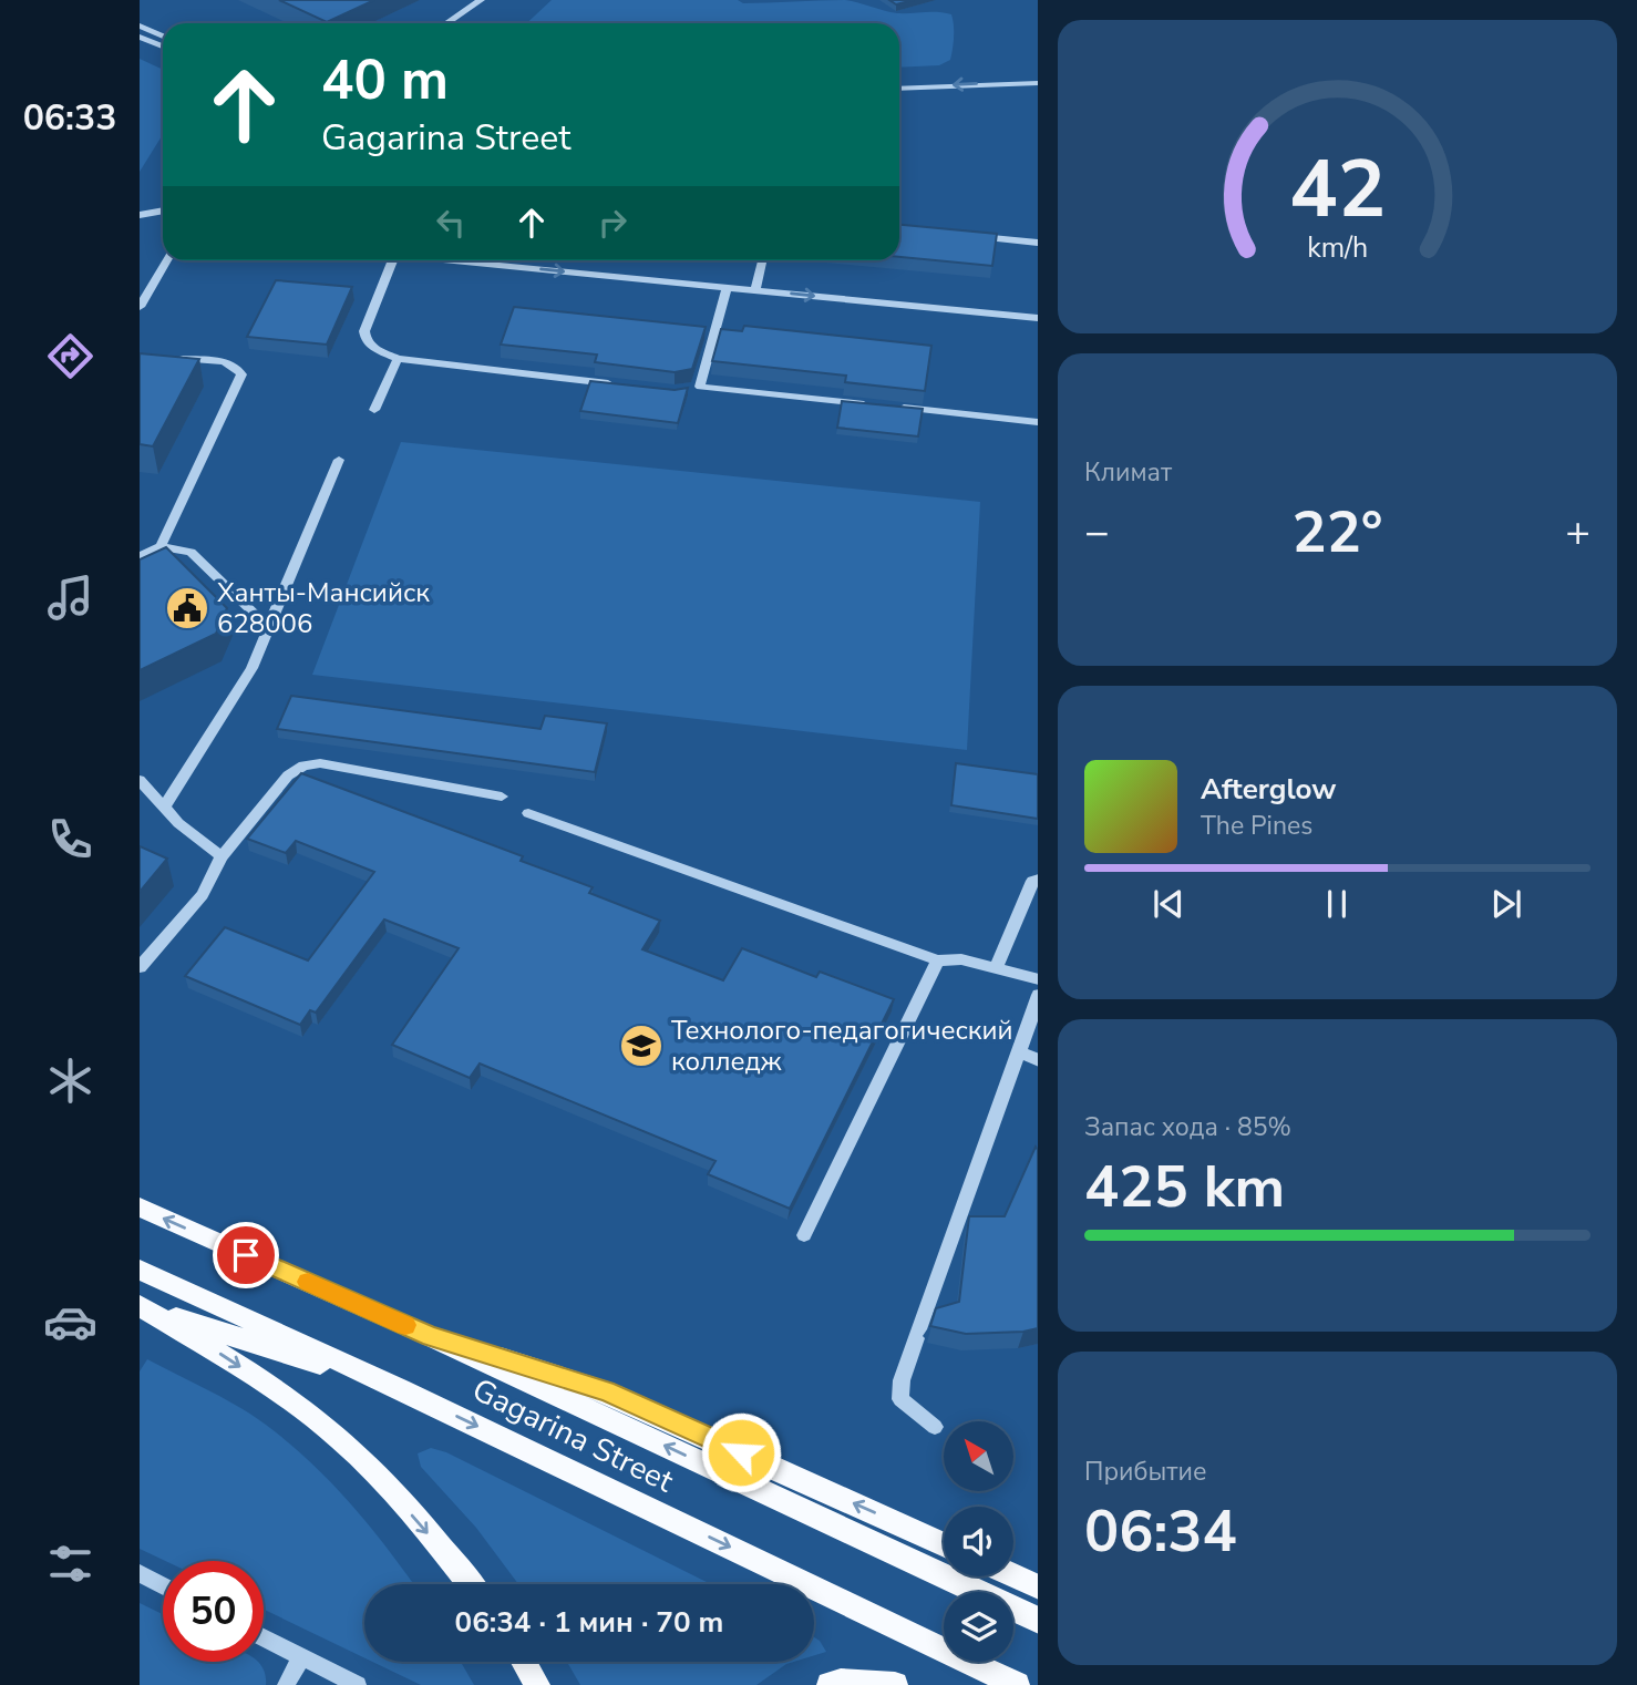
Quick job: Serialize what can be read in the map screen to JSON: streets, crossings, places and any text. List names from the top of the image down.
{
  "streets": {
    "main road": ["Gagarina Street"]
  },
  "places": {
    "public building": ["Ханты-Мансийск 628006"],
    "school or university": ["Технолого-педагогический колледж"]
  },
  "north": "top left",
  "page": {
    "tabs": "06:33",
    "turn": ["40 m", "Gagarina Street"],
    "tile": [
      "Климат",
      ["Запас хода · 85%", "425 km"],
      ["Прибытие", "06:34"]
    ],
    "heat": ["−", "22°", "+"],
    "song": ["Afterglow", "The Pines"],
    "limit": "50",
    "trip": "06:34 · 1 мин · 70 m",
    "gauge": ["42", "km/h"]
  }
}
